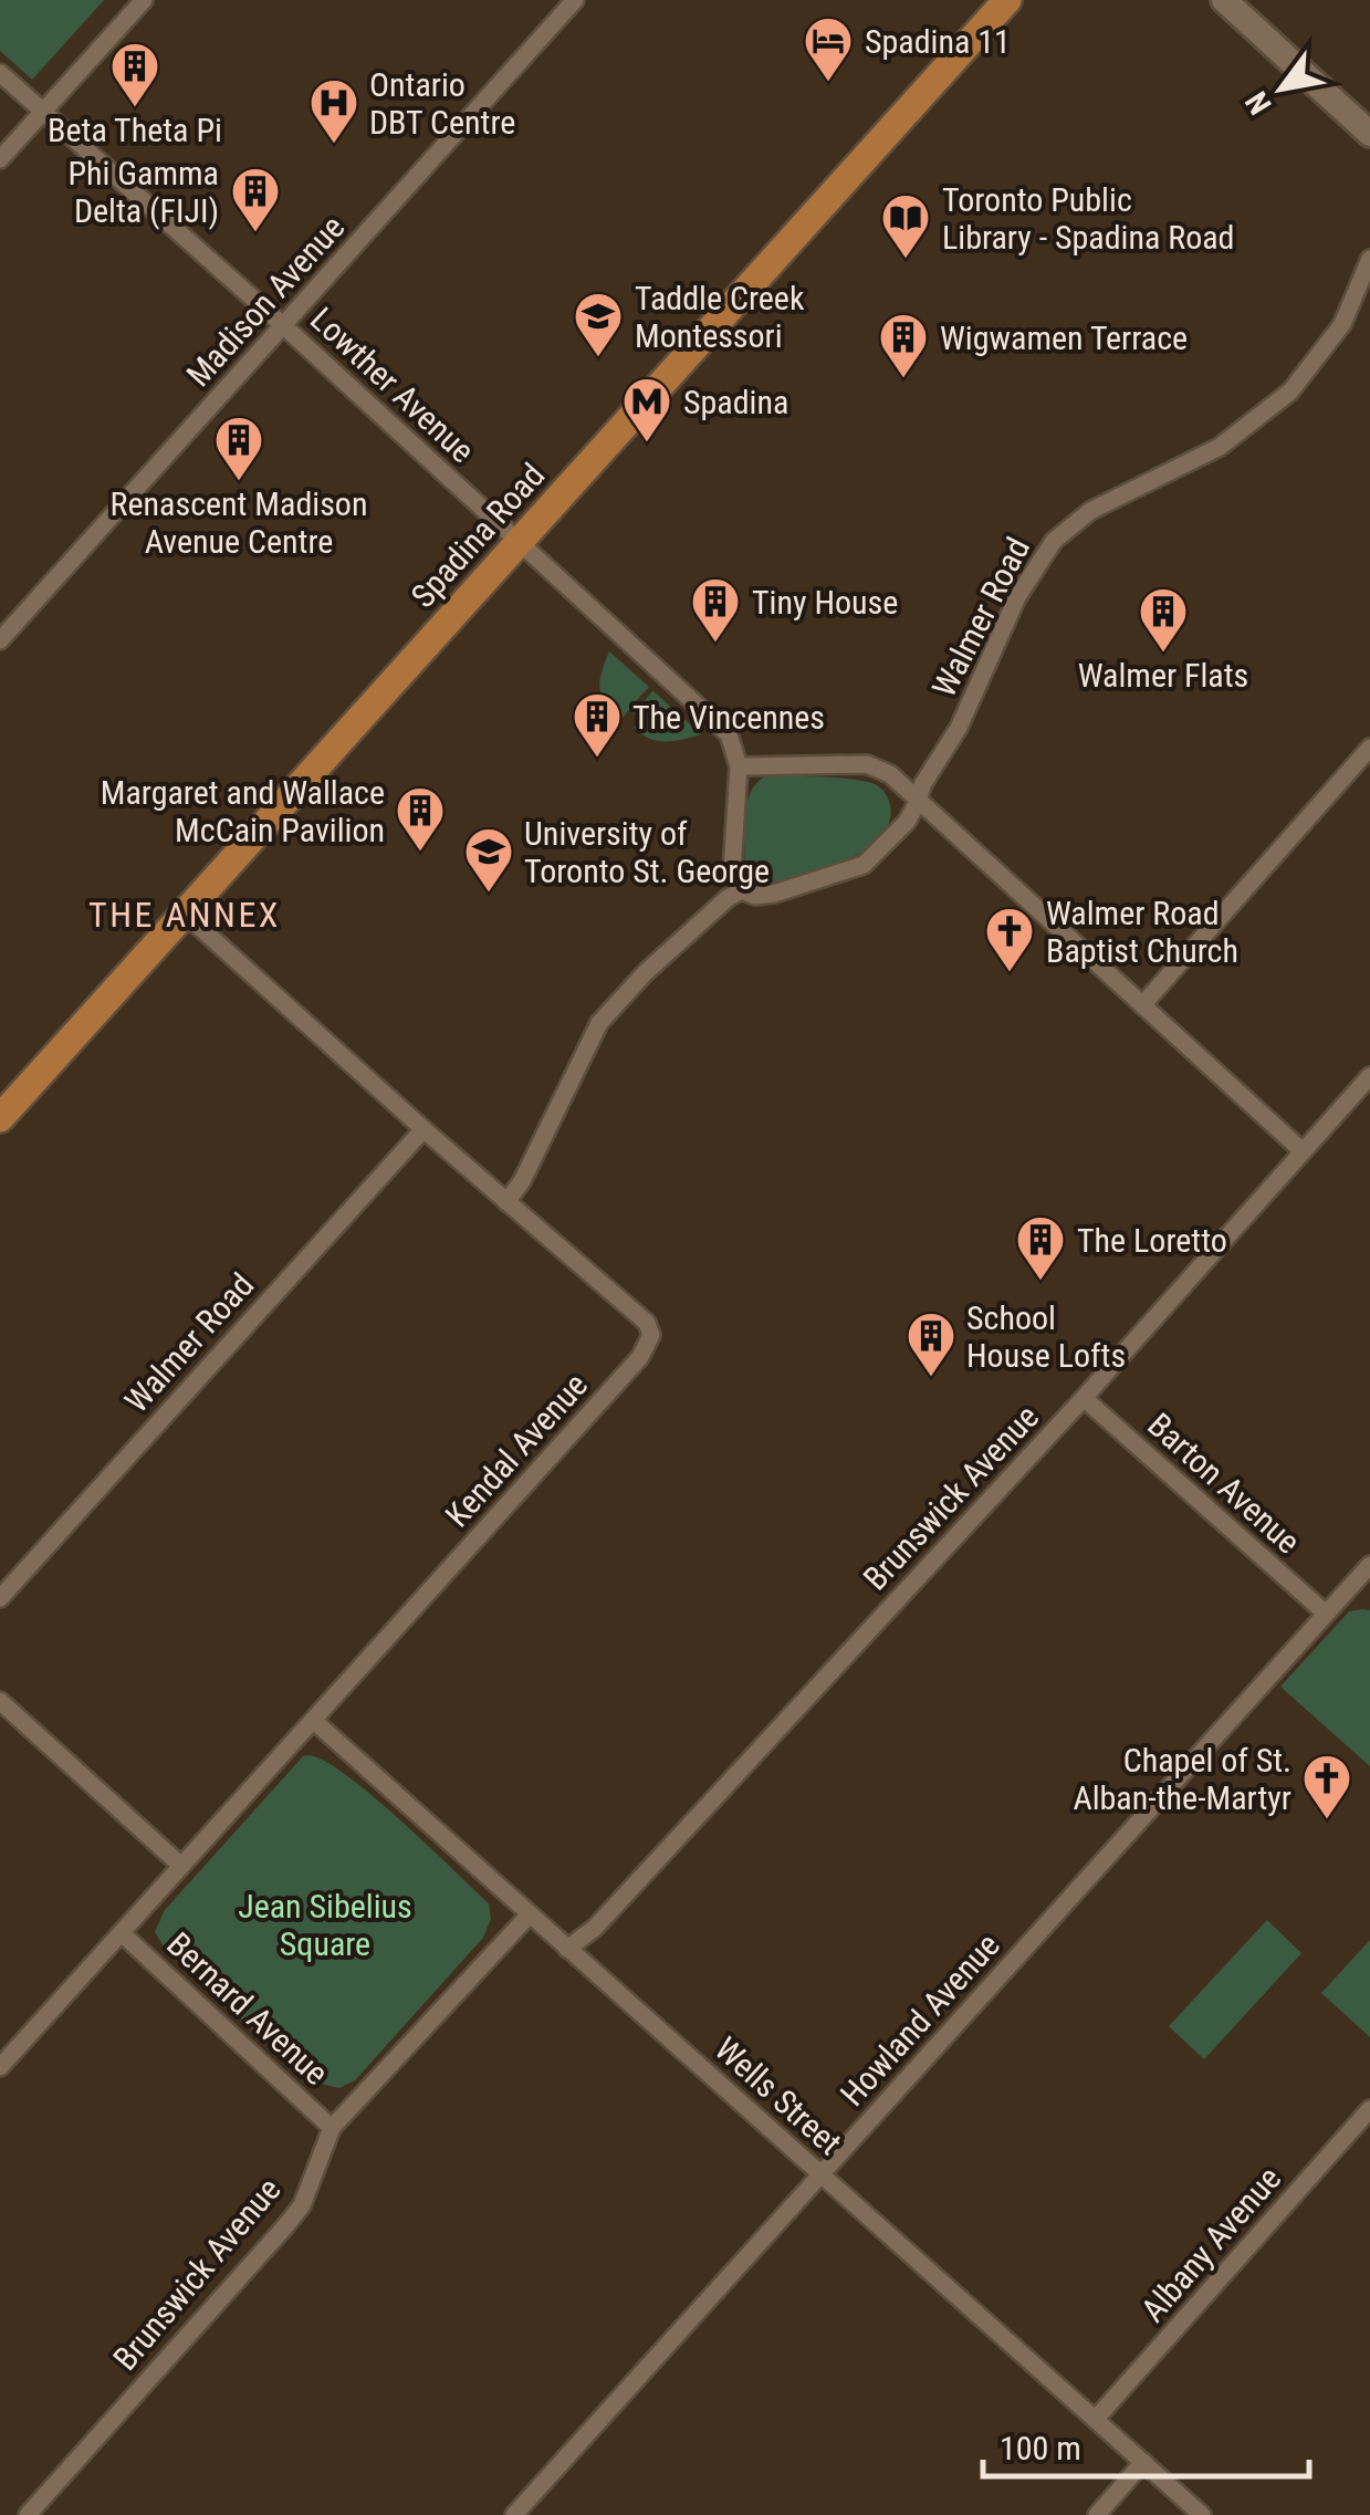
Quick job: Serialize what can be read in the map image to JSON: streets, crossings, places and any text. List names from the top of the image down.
{
  "streets": {
    "main road": ["Spadina Road"],
    "street": [
      "Madison Avenue",
      "Lowther Avenue",
      "Walmer Road",
      "Kendal Avenue",
      "Barton Avenue",
      "Brunswick Avenue",
      "Bernard Avenue",
      "Howland Avenue",
      "Wells Street",
      "Albany Avenue"
    ]
  },
  "crossings": [
    ["Madison Avenue", "Lowther Avenue"],
    ["Lowther Avenue", "Spadina Road"],
    ["Spadina Road", "Kendal Avenue"],
    ["Walmer Road", "Kendal Avenue"],
    ["Kendal Avenue", "Bernard Avenue"],
    ["Kendal Avenue", "Wells Street"],
    ["Barton Avenue", "Brunswick Avenue"],
    ["Barton Avenue", "Howland Avenue"],
    ["Brunswick Avenue", "Bernard Avenue"],
    ["Brunswick Avenue", "Wells Street"],
    ["Howland Avenue", "Wells Street"],
    ["Wells Street", "Albany Avenue"]
  ],
  "districts": ["THE ANNEX"],
  "parks": ["Jean Sibelius Square"],
  "places": {
    "hotel": ["Spadina 11"],
    "building": [
      "Beta Theta Pi",
      "Phi Gamma Delta (FIJI)",
      "Wigwamen Terrace",
      "Renascent Madison Avenue Centre",
      "Tiny House",
      "Walmer Flats",
      "The Vincennes",
      "Margaret and Wallace McCain Pavilion",
      "The Loretto",
      "School House Lofts"
    ],
    "hospital": ["Ontario DBT Centre"],
    "library": ["Toronto Public Library - Spadina Road"],
    "school or university": ["Taddle Creek Montessori", "University of Toronto St. George"],
    "metro station": ["Spadina"],
    "church": ["Walmer Road Baptist Church", "Chapel of St. Alban-the-Martyr"]
  },
  "scale_bar": "100 m",
  "north": "bottom left"
}
